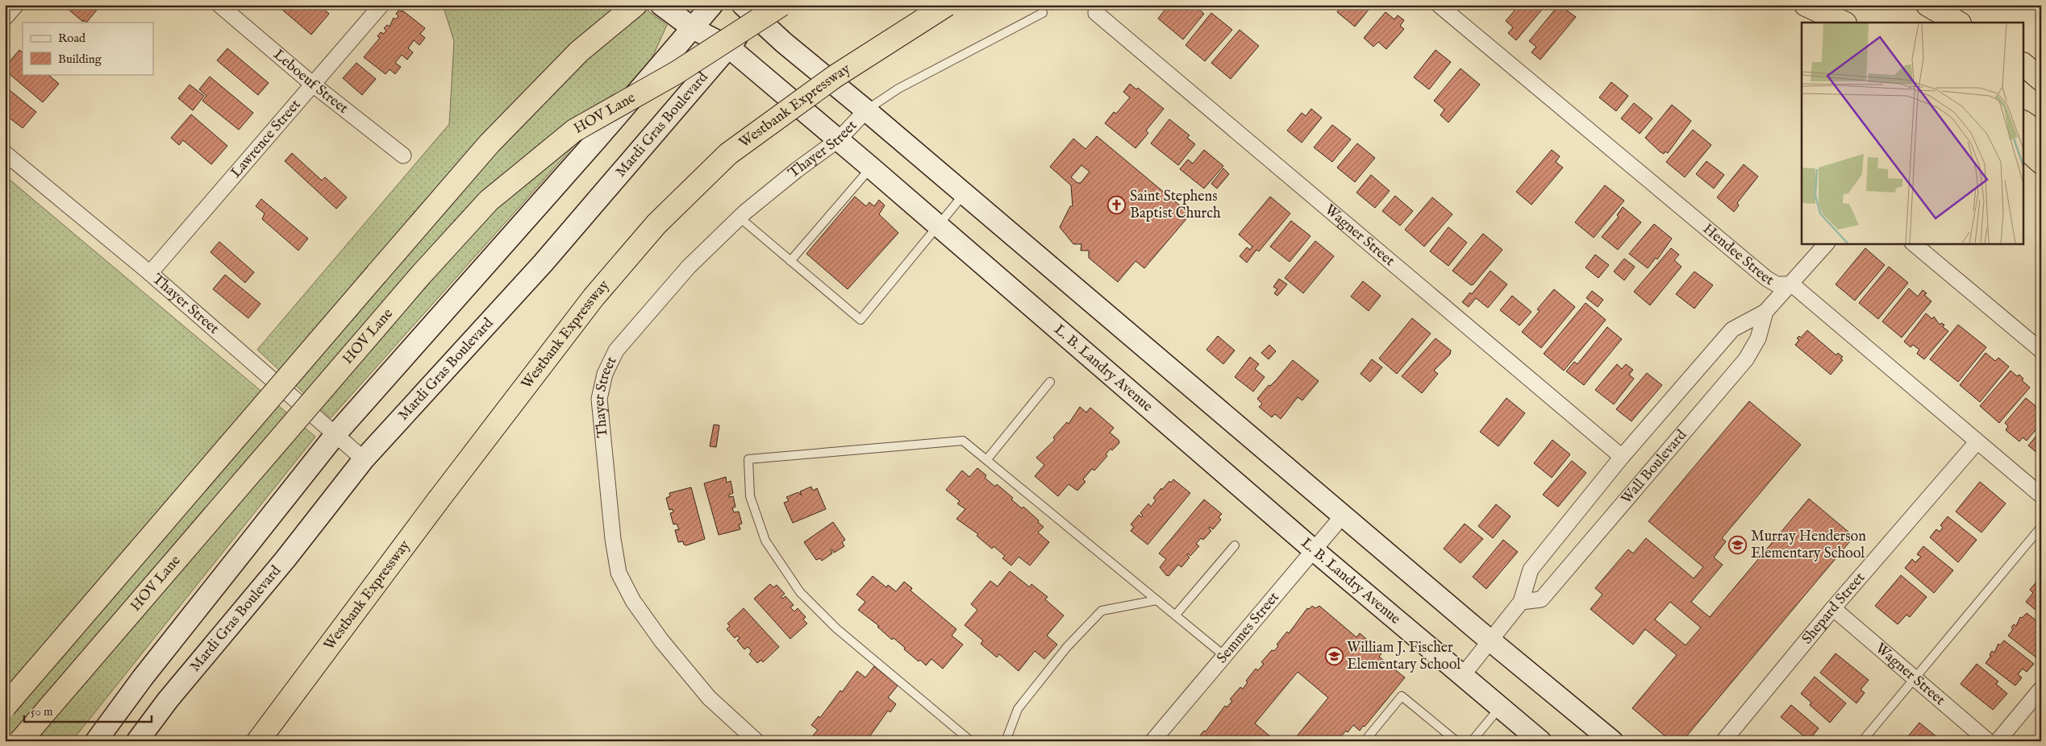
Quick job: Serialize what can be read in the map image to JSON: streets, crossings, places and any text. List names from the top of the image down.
{
  "streets": {
    "highway": ["Westbank Expressway", "HOV Lane"],
    "street": [
      "Leboeuf Street",
      "Mardi Gras Boulevard",
      "Lawrence Street",
      "Thayer Street",
      "Wagner Street",
      "Hendee Street",
      "L. B. Landry Avenue",
      "Wall Boulevard",
      "Shepard Street",
      "Semmes Street"
    ]
  },
  "crossings": [
    ["Leboeuf Street", "Lawrence Street"],
    ["Mardi Gras Boulevard", "Thayer Street"],
    ["Mardi Gras Boulevard", "L. B. Landry Avenue"],
    ["Lawrence Street", "Thayer Street"],
    ["Thayer Street", "L. B. Landry Avenue"],
    ["Wagner Street", "Wall Boulevard"],
    ["Wagner Street", "Shepard Street"],
    ["Hendee Street", "Wall Boulevard"],
    ["Hendee Street", "Shepard Street"],
    ["L. B. Landry Avenue", "Wall Boulevard"],
    ["L. B. Landry Avenue", "Semmes Street"]
  ],
  "places": {
    "church": ["Saint Stephens Baptist Church"],
    "school or university": ["Murray Henderson Elementary School", "William J. Fischer Elementary School"]
  },
  "legend": ["Road", "Building"],
  "scale_bar": "50 m"
}
